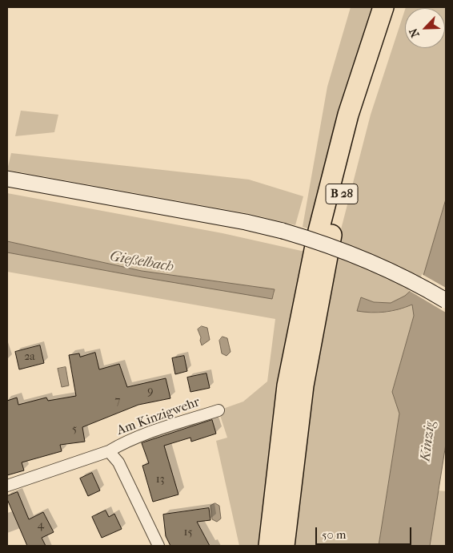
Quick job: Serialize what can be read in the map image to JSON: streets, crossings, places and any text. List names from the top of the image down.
{
  "streets": {
    "highway": ["B 28"],
    "street": ["Am Kinzigwehr"]
  },
  "water": ["Gießelbach", "Kinzig"],
  "house_numbers": [
    "2a",
    "9",
    "7",
    "5",
    "13",
    "4",
    "15"
  ],
  "scale_bar": "50 m",
  "north": "bottom left"
}
